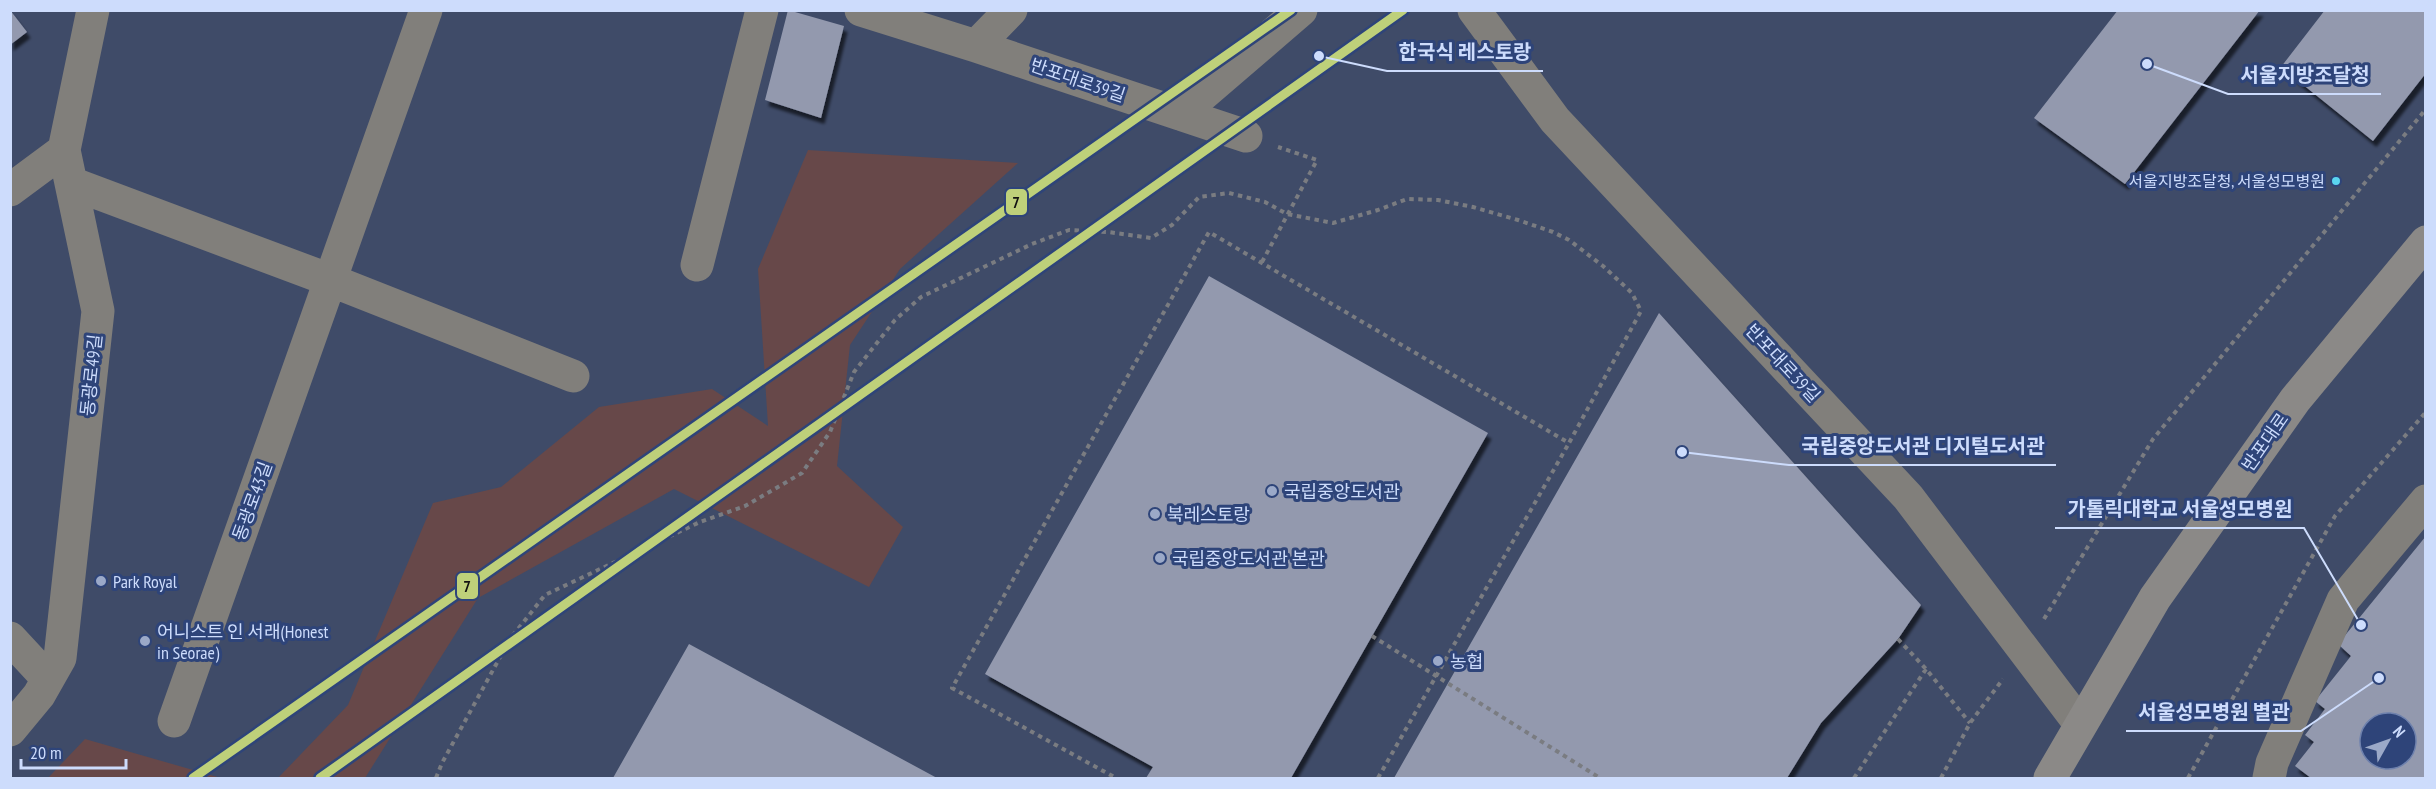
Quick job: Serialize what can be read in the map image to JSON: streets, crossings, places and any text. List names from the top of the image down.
{
  "streets": {
    "main road": ["반포대로"],
    "street": ["반포대로39길", "동광로49길", "동광로43길"]
  },
  "crossings": [
    ["반포대로39길", "반포대로"]
  ],
  "places": [
    "한국식 레스토랑",
    "서울지방조달청",
    "서울지방조달청, 서울성모병원",
    "국립중앙도서관 디지털도서관",
    "국립중앙도서관",
    "북레스토랑",
    "국립중앙도서관 본관",
    "Park Royal",
    "가톨릭대학교 서울성모병원",
    "어니스트 인 서래(Honest in Seorae)",
    "농협",
    "서울성모병원 별관"
  ],
  "lines": ["transit line 7"],
  "scale_bar": "20 m",
  "north": "top right"
}
